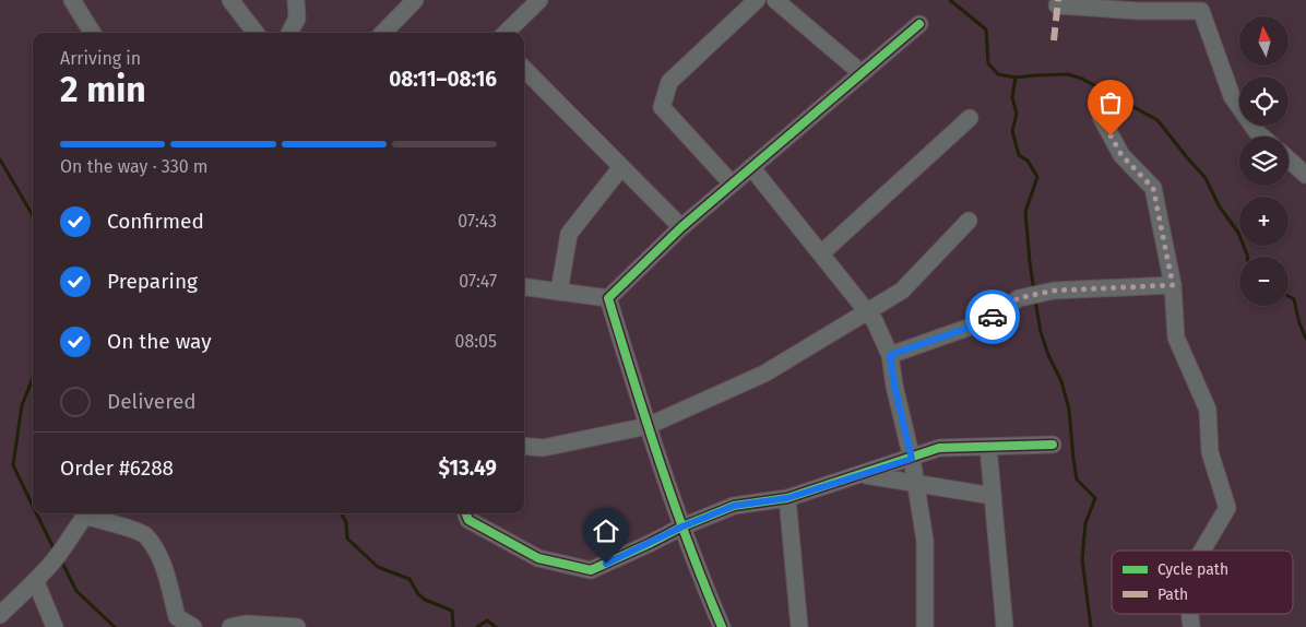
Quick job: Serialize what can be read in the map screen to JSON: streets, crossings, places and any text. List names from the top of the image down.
{
  "legend": ["Cycle path", "Path"],
  "north": "top",
  "page": {
    "map_buttons": ["+", "−"],
    "heading": ["2 min", "Arriving in", "08:11–08:16"],
    "panel": ["Order #6288", "$13.49"],
    "bar": "On the way · 330 m",
    "list": [
      ["Confirmed", "07:43"],
      ["Preparing", "07:47"],
      ["On the way", "08:05"],
      "Delivered"
    ]
  }
}
